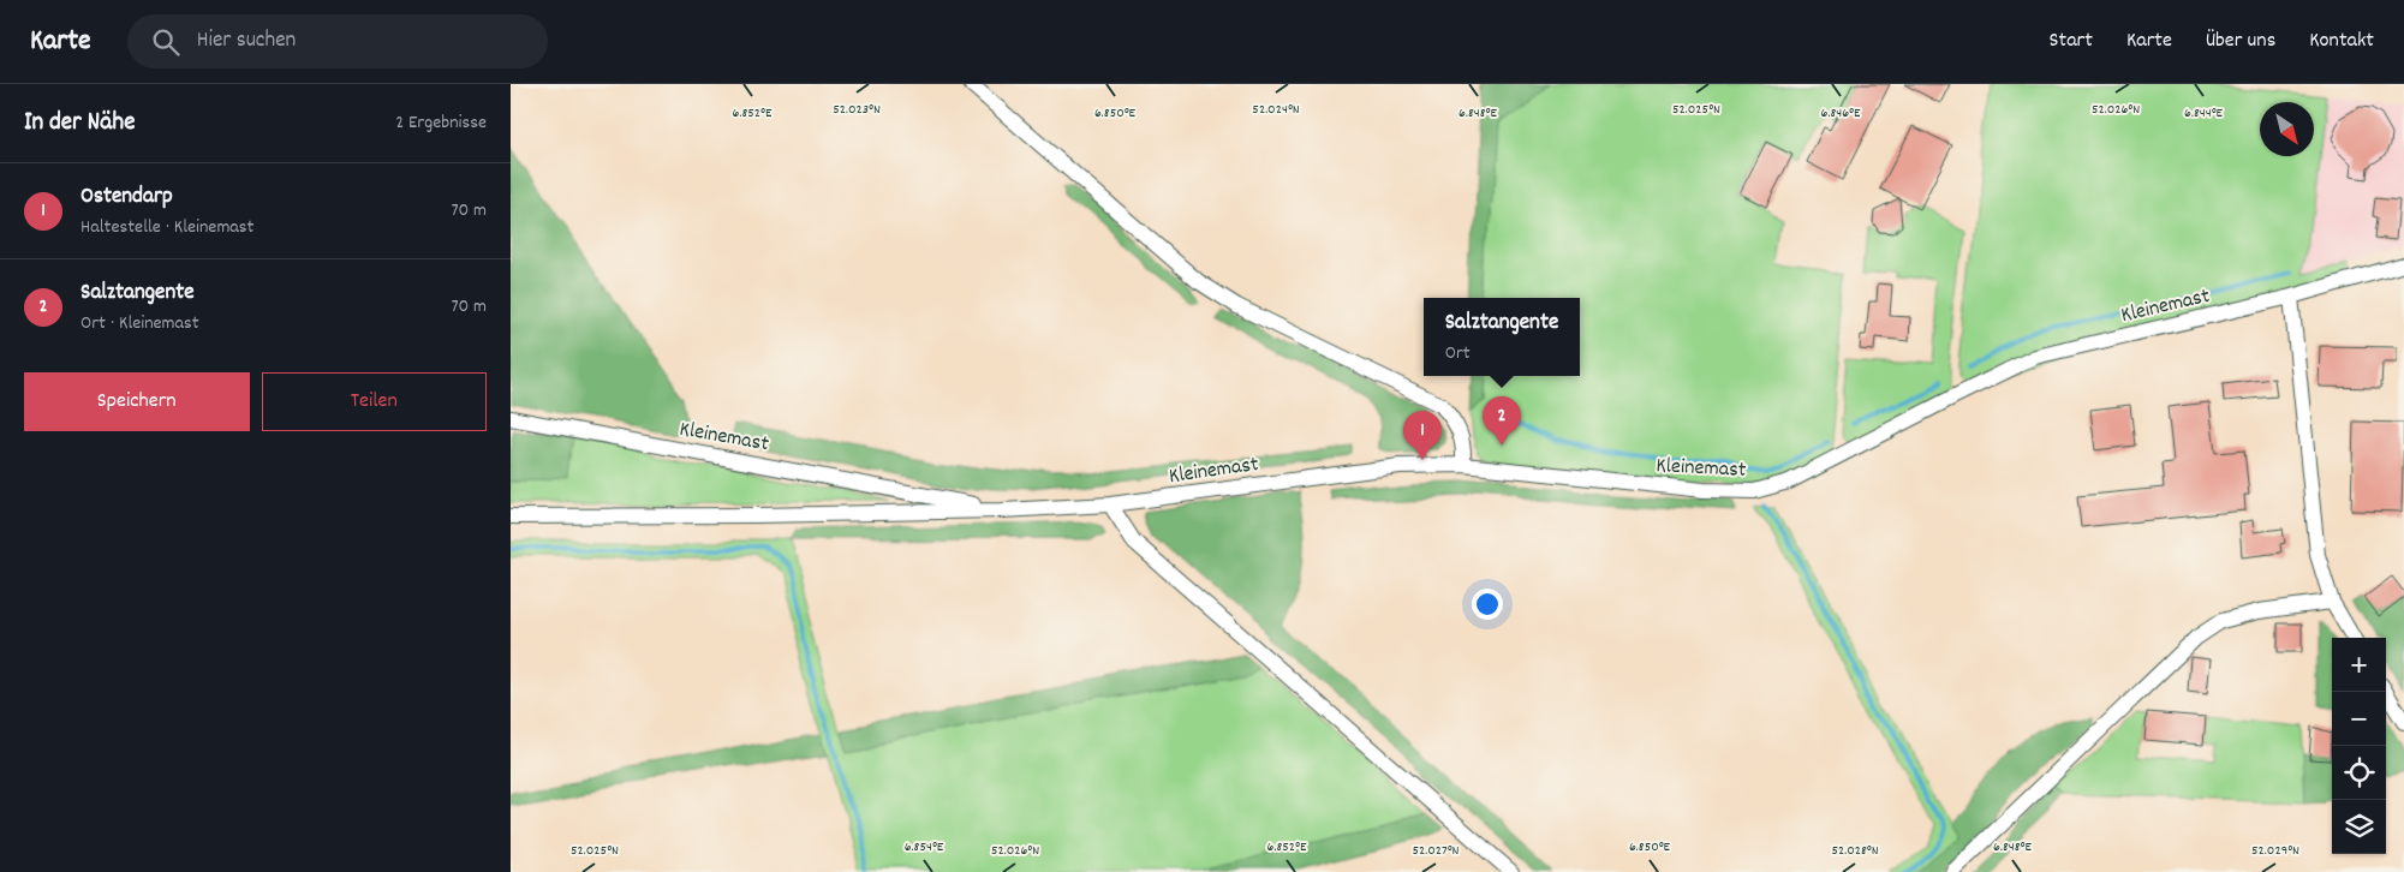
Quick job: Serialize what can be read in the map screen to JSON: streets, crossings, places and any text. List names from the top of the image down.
{
  "streets": {
    "street": ["Kleinemast"]
  },
  "north": "bottom right",
  "page": {
    "header": "Karte",
    "search": "Hier suchen",
    "nav": [
      "Start",
      "Karte",
      "Über uns",
      "Kontakt"
    ],
    "heading": ["In der Nähe", "2 Ergebnisse"],
    "list": [
      {
        "mark": "1",
        "name": "Ostendarp",
        "note": "Haltestelle · Kleinemast",
        "value": "70 m"
      },
      {
        "mark": "2",
        "name": "Salztangente",
        "note": "Ort · Kleinemast",
        "value": "70 m"
      }
    ],
    "popup": ["Salztangente", "Ort"],
    "buttons": ["Speichern", "Teilen"],
    "pins": ["2", "1"],
    "map_buttons": ["+", "−"]
  },
  "coordinates": [
    "52.023°N",
    "52.025°N",
    "52.026°N",
    "52.024°N",
    "6.852°E",
    "6.850°E",
    "6.848°E",
    "6.846°E",
    "6.844°E",
    "6.854°E",
    "52.027°N",
    "52.028°N",
    "52.029°N"
  ]
}
